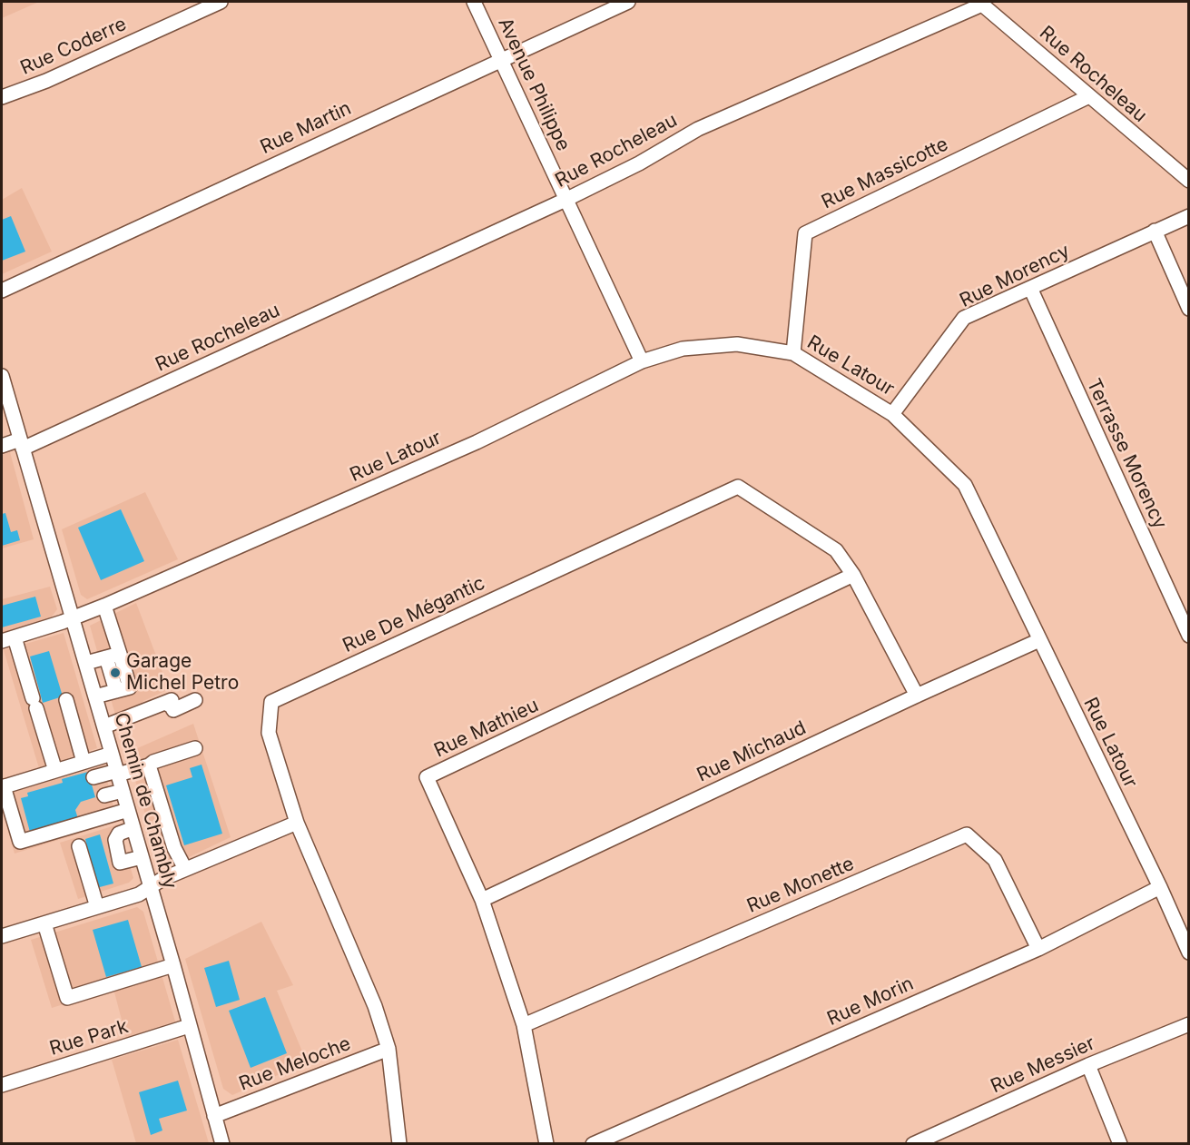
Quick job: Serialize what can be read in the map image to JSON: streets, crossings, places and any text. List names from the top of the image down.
{
  "streets": {
    "street": [
      "Rue Coderre",
      "Rue Rocheleau",
      "Avenue Philippe",
      "Rue Martin",
      "Rue Massicotte",
      "Rue Morency",
      "Rue Latour",
      "Terrasse Morency",
      "Rue De Mégantic",
      "Rue Mathieu",
      "Rue Michaud",
      "Chemin de Chambly",
      "Rue Monette",
      "Rue Morin",
      "Rue Park",
      "Rue Meloche",
      "Rue Messier"
    ]
  },
  "crossings": [
    ["Rue Rocheleau", "Avenue Philippe"],
    ["Rue Rocheleau", "Rue Massicotte"],
    ["Rue Rocheleau", "Chemin de Chambly"],
    ["Avenue Philippe", "Rue Martin"],
    ["Avenue Philippe", "Rue Latour"],
    ["Rue Massicotte", "Rue Latour"],
    ["Rue Morency", "Rue Latour"],
    ["Rue Morency", "Terrasse Morency"],
    ["Rue Latour", "Rue Michaud"],
    ["Rue Latour", "Chemin de Chambly"],
    ["Rue Latour", "Rue Morin"],
    ["Rue De Mégantic", "Rue Mathieu"],
    ["Rue De Mégantic", "Rue Michaud"],
    ["Rue De Mégantic", "Rue Meloche"],
    ["Rue Mathieu", "Rue Michaud"],
    ["Rue Mathieu", "Rue Monette"],
    ["Chemin de Chambly", "Rue Park"],
    ["Chemin de Chambly", "Rue Meloche"],
    ["Rue Monette", "Rue Morin"]
  ],
  "places": ["Garage Michel Petro"]
}
